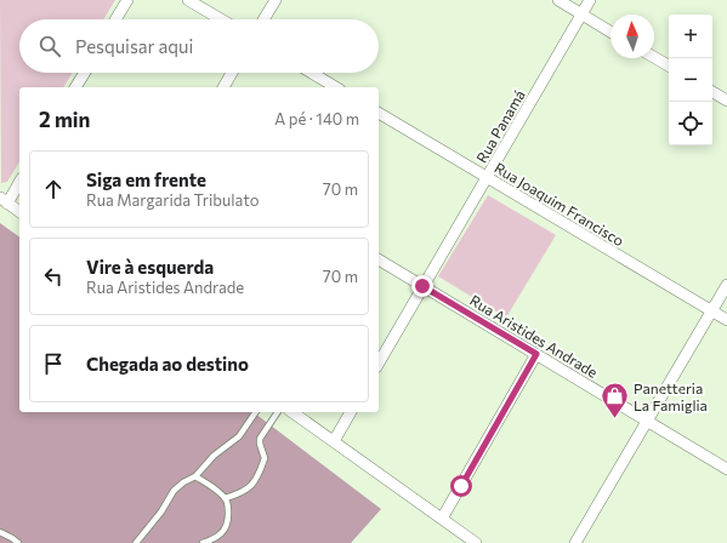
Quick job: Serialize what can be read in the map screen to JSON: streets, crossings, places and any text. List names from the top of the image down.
{
  "streets": {
    "street": ["Rua Panamá", "Rua Joaquim Francisco", "Rua Aristides Andrade"]
  },
  "crossings": [
    ["Rua Panamá", "Rua Joaquim Francisco"],
    ["Rua Panamá", "Rua Aristides Andrade"]
  ],
  "places": {
    "shop": ["Panetteria La Famiglia"]
  },
  "north": "top",
  "page": {
    "map_buttons": ["+", "−"],
    "search": "Pesquisar aqui",
    "heading": ["2 min", "A pé · 140 m"],
    "list": [
      ["Siga em frente", "Rua Margarida Tribulato", "70 m"],
      ["Vire à esquerda", "Rua Aristides Andrade", "70 m"],
      "Chegada ao destino"
    ]
  }
}
